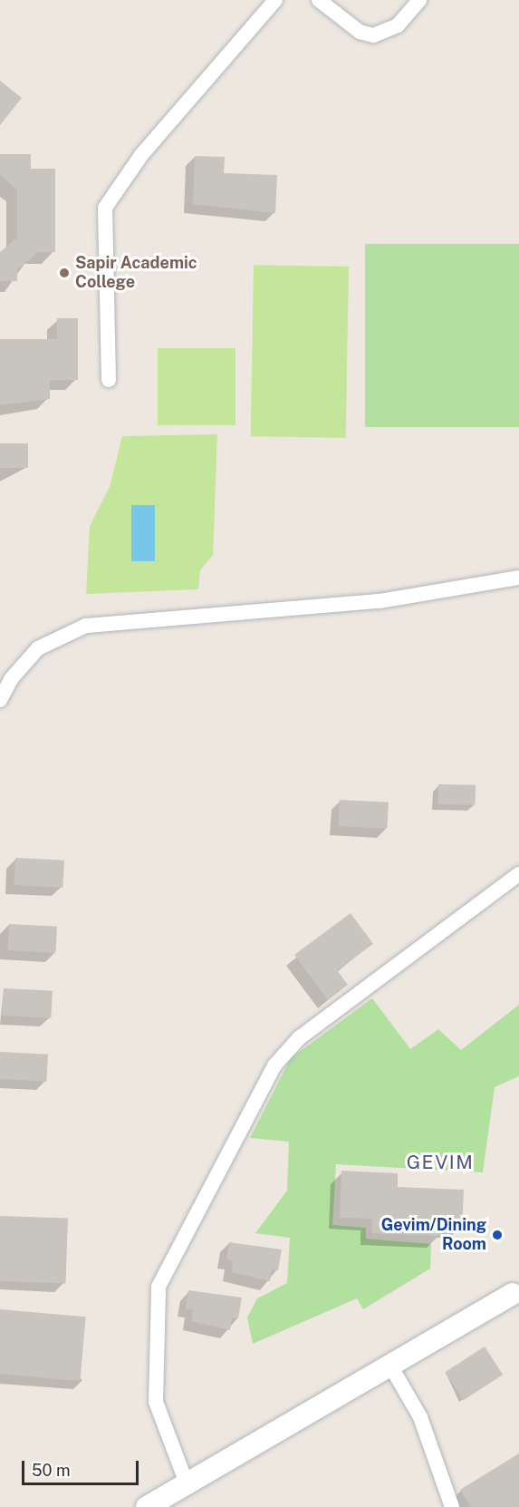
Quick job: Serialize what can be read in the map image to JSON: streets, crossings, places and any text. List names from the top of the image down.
{
  "districts": ["GEVIM"],
  "places": ["Sapir Academic College", "Gevim/Dining Room"],
  "scale_bar": "50 m"
}
